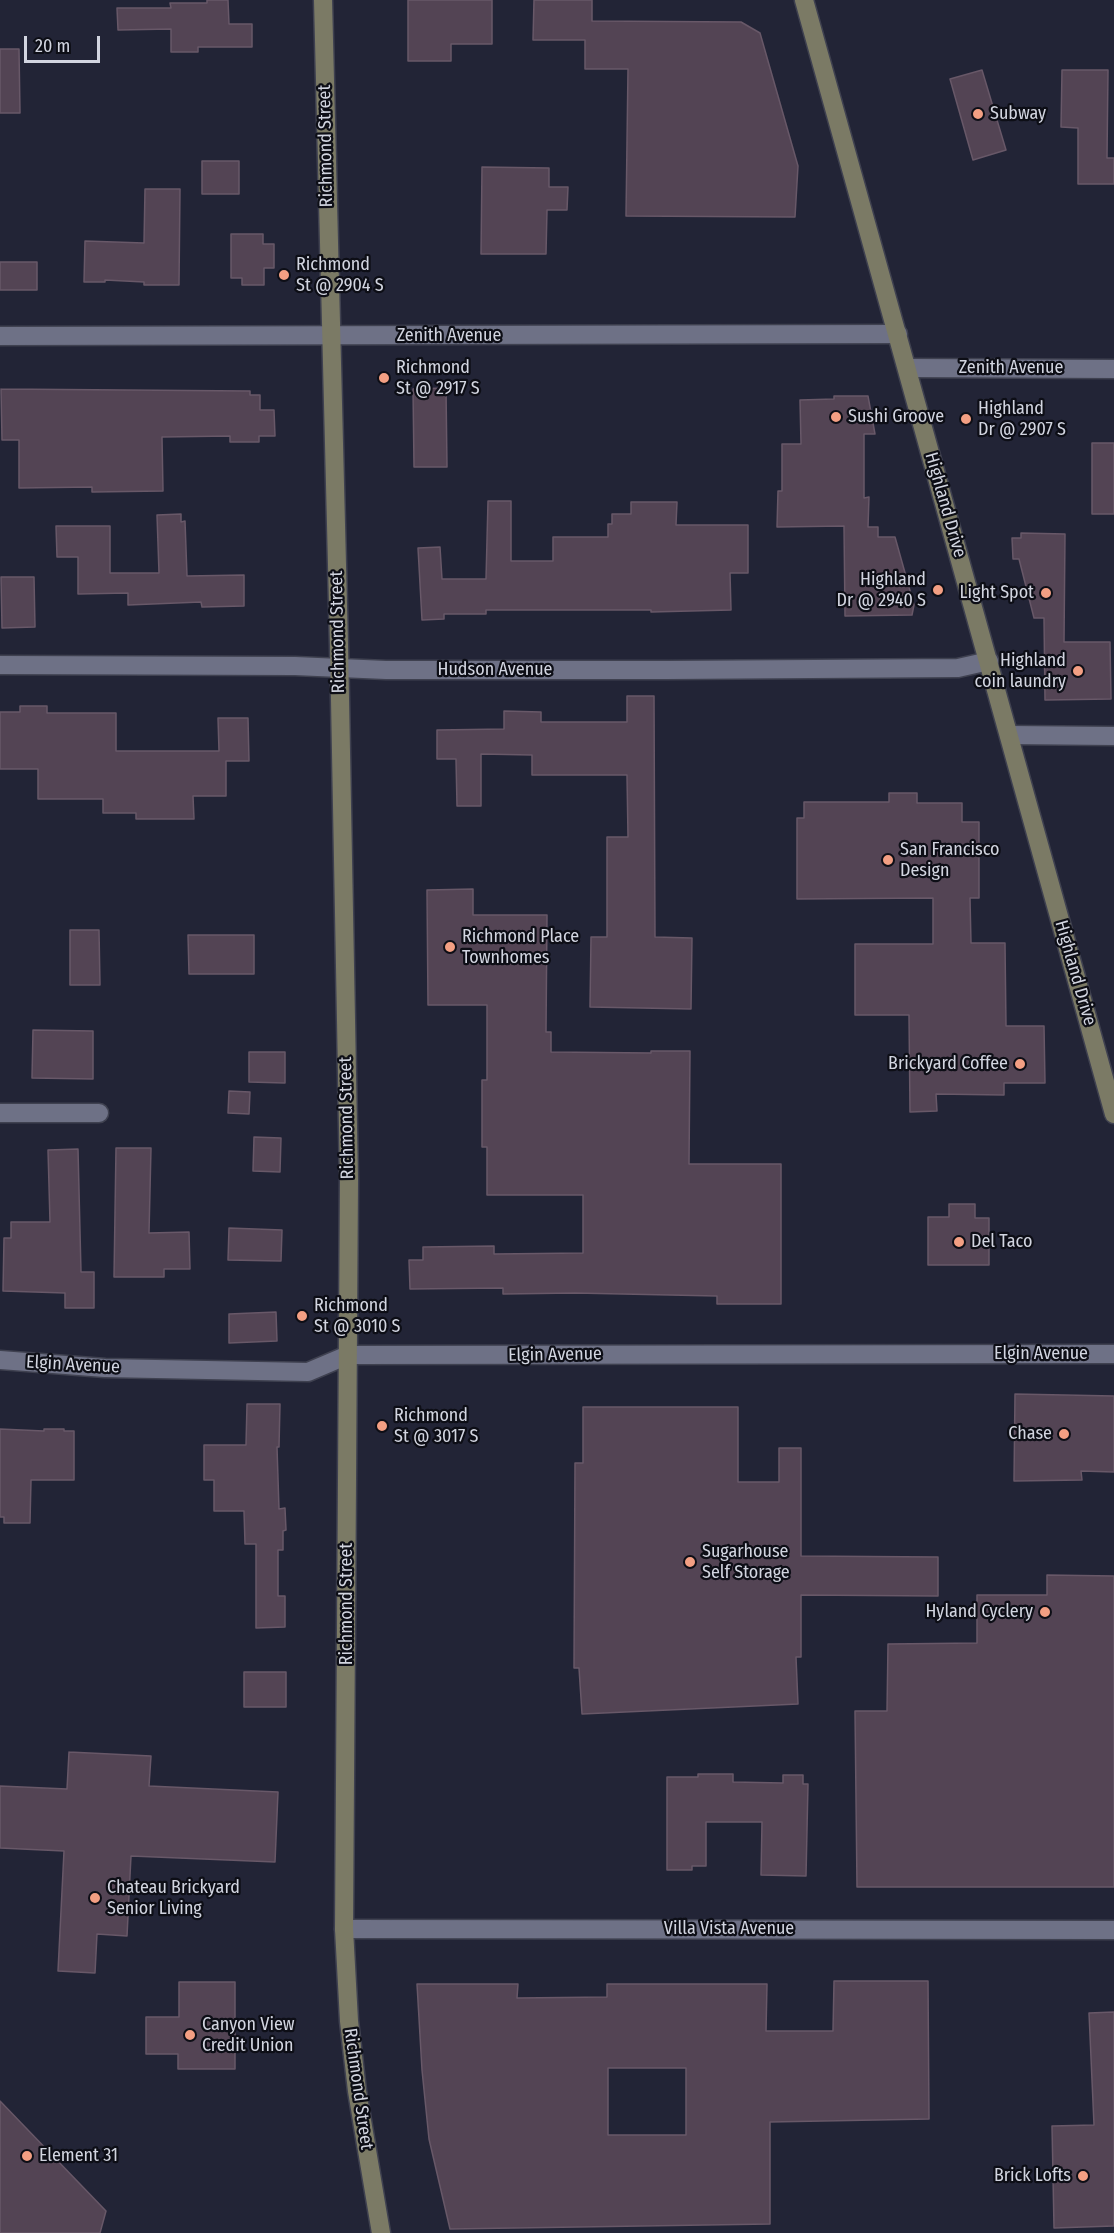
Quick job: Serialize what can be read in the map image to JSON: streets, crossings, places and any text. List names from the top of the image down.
{
  "streets": {
    "main road": ["Richmond Street", "Highland Drive"],
    "street": [
      "Zenith Avenue",
      "Hudson Avenue",
      "Elgin Avenue",
      "Villa Vista Avenue"
    ]
  },
  "crossings": [
    ["Richmond Street", "Zenith Avenue"],
    ["Richmond Street", "Hudson Avenue"],
    ["Richmond Street", "Elgin Avenue"],
    ["Richmond Street", "Villa Vista Avenue"],
    ["Zenith Avenue", "Highland Drive"],
    ["Highland Drive", "Hudson Avenue"]
  ],
  "places": [
    "Subway",
    "Richmond St @ 2904 S",
    "Richmond St @ 2917 S",
    "Sushi Groove",
    "Highland Dr @ 2907 S",
    "Highland Dr @ 2940 S",
    "Light Spot",
    "Highland coin laundry",
    "San Francisco Design",
    "Richmond Place Townhomes",
    "Brickyard Coffee",
    "Del Taco",
    "Richmond St @ 3010 S",
    "Richmond St @ 3017 S",
    "Chase",
    "Sugarhouse Self Storage",
    "Hyland Cyclery",
    "Chateau Brickyard Senior Living",
    "Canyon View Credit Union",
    "Element 31",
    "Brick Lofts"
  ],
  "scale_bar": "20 m"
}
